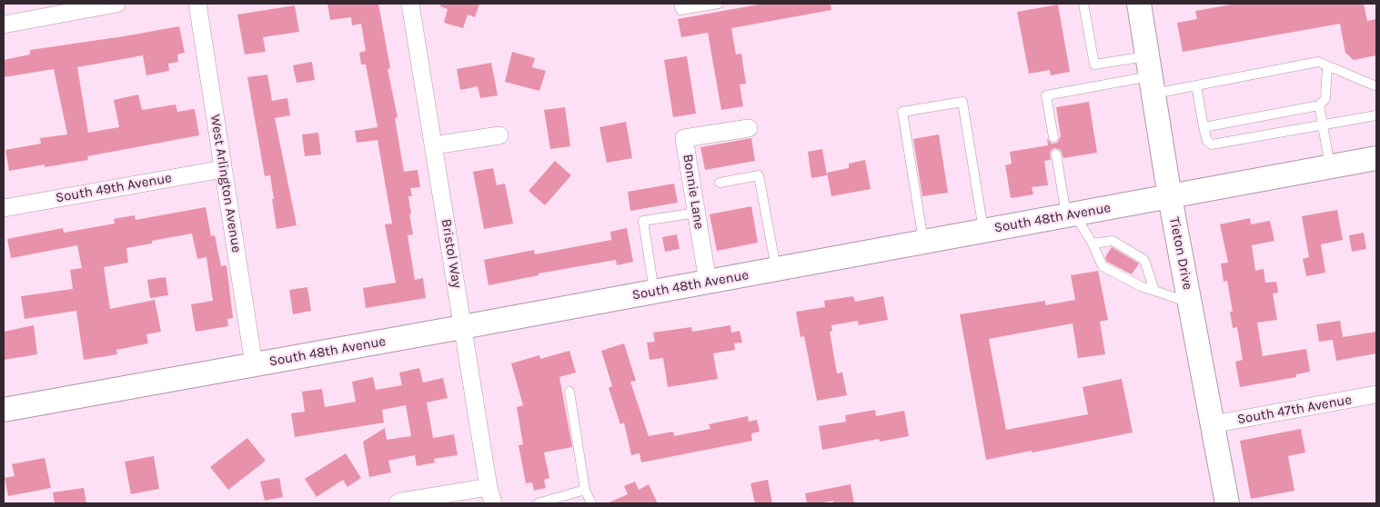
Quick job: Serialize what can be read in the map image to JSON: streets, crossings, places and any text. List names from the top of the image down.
{
  "streets": {
    "street": [
      "West Arlington Avenue",
      "South 49th Avenue",
      "Bonnie Lane",
      "South 48th Avenue",
      "Bristol Way",
      "Tieton Drive",
      "South 47th Avenue"
    ]
  },
  "crossings": [
    ["West Arlington Avenue", "South 49th Avenue"],
    ["West Arlington Avenue", "South 48th Avenue"],
    ["Bonnie Lane", "South 48th Avenue"],
    ["South 48th Avenue", "Bristol Way"],
    ["South 48th Avenue", "Tieton Drive"],
    ["Tieton Drive", "South 47th Avenue"]
  ]
}
